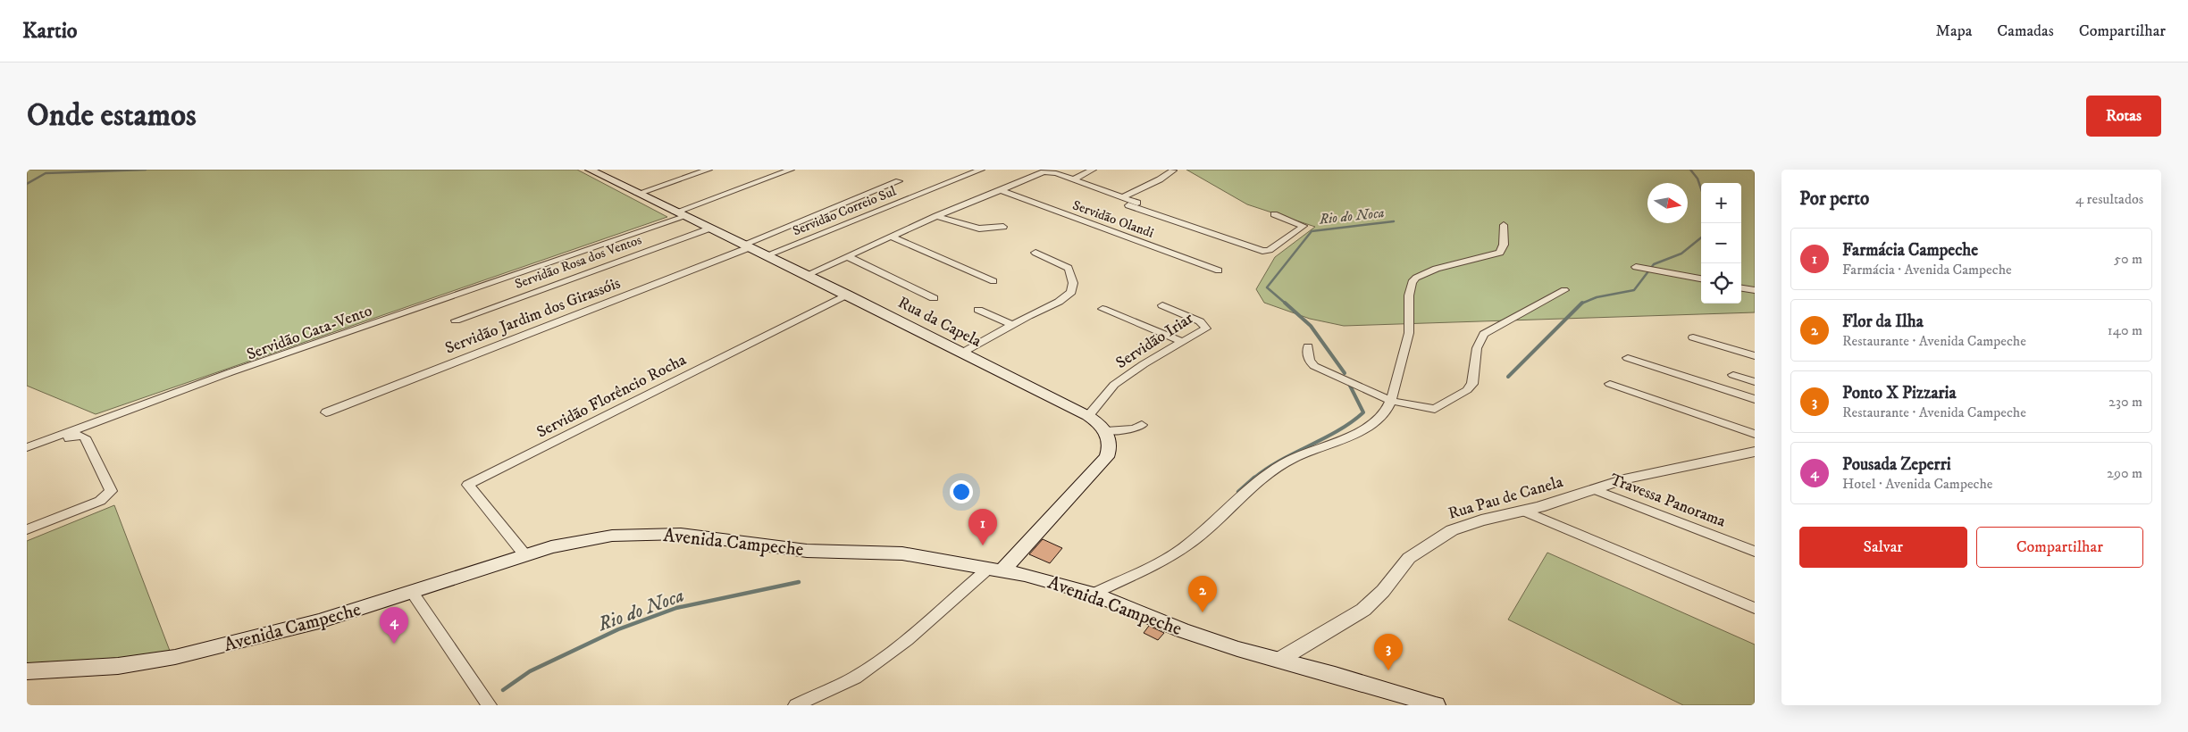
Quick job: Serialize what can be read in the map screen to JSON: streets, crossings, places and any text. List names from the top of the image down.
{
  "streets": {
    "main road": ["Rua da Capela", "Avenida Campeche"],
    "street": [
      "Servidão Correio Sul",
      "Servidão Olandi",
      "Servidão Rosa dos Ventos",
      "Servidão Jardim dos Girassóis",
      "Servidão Cata-Vento",
      "Servidão Iriar",
      "Servidão Florêncio Rocha",
      "Rua Pau de Canela",
      "Travessa Panorama"
    ]
  },
  "crossings": [
    ["Servidão Correio Sul", "Rua da Capela"],
    ["Servidão Rosa dos Ventos", "Rua da Capela"],
    ["Servidão Jardim dos Girassóis", "Rua da Capela"],
    ["Rua da Capela", "Servidão Cata-Vento"],
    ["Rua da Capela", "Servidão Iriar"],
    ["Rua da Capela", "Servidão Florêncio Rocha"],
    ["Servidão Florêncio Rocha", "Avenida Campeche"],
    ["Rua Pau de Canela", "Travessa Panorama"],
    ["Rua Pau de Canela", "Avenida Campeche"]
  ],
  "water": ["Rio do Noca"],
  "north": "right",
  "page": {
    "header": "Kartio",
    "nav": ["Mapa", "Camadas", "Compartilhar"],
    "buttons": [
      "Rotas",
      ["Salvar", "Compartilhar"]
    ],
    "title": "Onde estamos",
    "heading": ["Por perto", "4 resultados"],
    "map_buttons": ["+", "−"],
    "list": [
      {
        "mark": "1",
        "name": "Farmácia Campeche",
        "note": "Farmácia · Avenida Campeche",
        "value": "50 m"
      },
      {
        "mark": "2",
        "name": "Flor da Ilha",
        "note": "Restaurante · Avenida Campeche",
        "value": "140 m"
      },
      {
        "mark": "3",
        "name": "Ponto X Pizzaria",
        "note": "Restaurante · Avenida Campeche",
        "value": "230 m"
      },
      {
        "mark": "4",
        "name": "Pousada Zeperri",
        "note": "Hotel · Avenida Campeche",
        "value": "290 m"
      }
    ],
    "pins": [
      "1",
      "2",
      "4",
      "3"
    ]
  }
}
